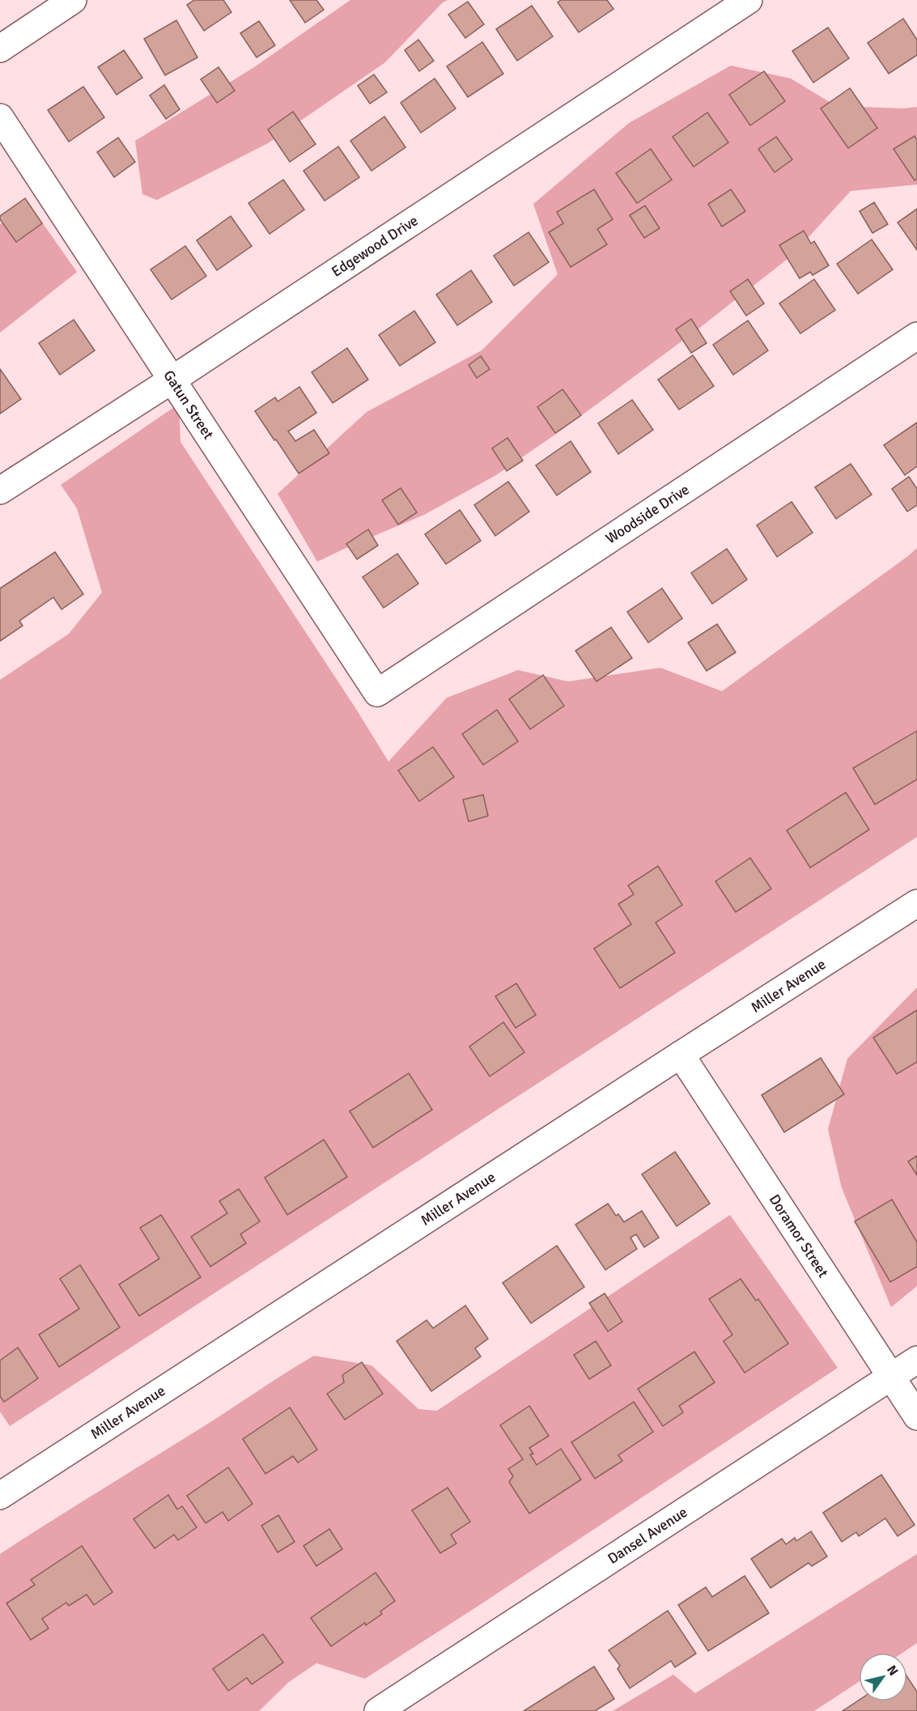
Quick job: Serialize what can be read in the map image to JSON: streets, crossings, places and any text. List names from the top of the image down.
{
  "streets": {
    "street": [
      "Edgewood Drive",
      "Gatun Street",
      "Woodside Drive",
      "Miller Avenue",
      "Doramor Street",
      "Dansel Avenue"
    ]
  },
  "crossings": [
    ["Edgewood Drive", "Gatun Street"],
    ["Gatun Street", "Woodside Drive"],
    ["Miller Avenue", "Doramor Street"],
    ["Doramor Street", "Dansel Avenue"]
  ],
  "north": "top right"
}
